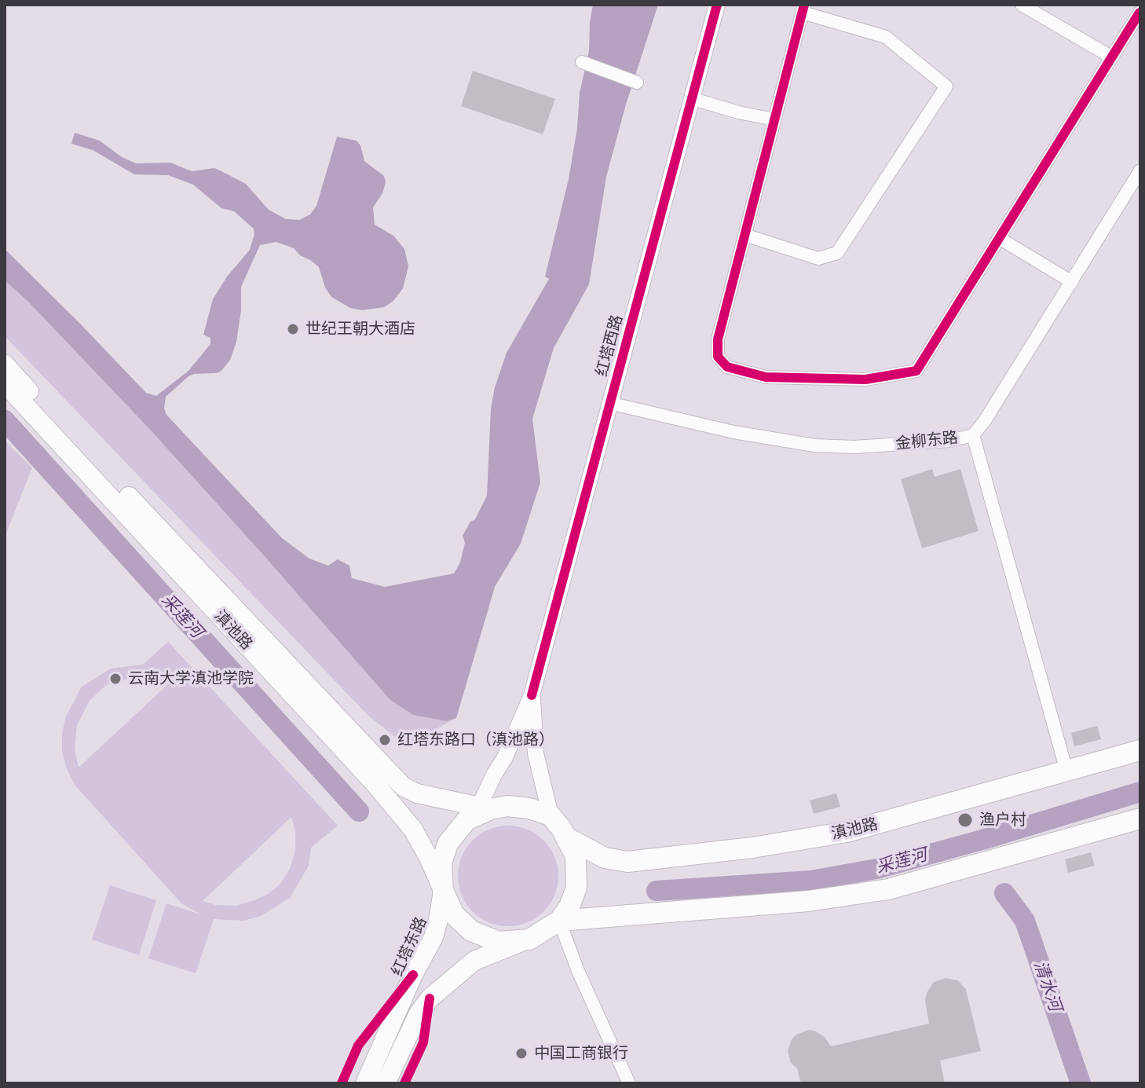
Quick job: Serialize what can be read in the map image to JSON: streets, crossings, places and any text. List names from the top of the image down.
{
  "streets": {
    "main road": ["滇池路", "红塔东路"],
    "street": ["红塔西路", "金柳东路"]
  },
  "crossings": [
    ["红塔西路", "金柳东路"],
    ["滇池路", "红塔东路"]
  ],
  "water": ["采莲河", "清水河"],
  "places": [
    "世纪王朝大酒店",
    "云南大学滇池学院",
    "红塔东路口（滇池路）",
    "渔户村",
    "中国工商银行"
  ]
}
